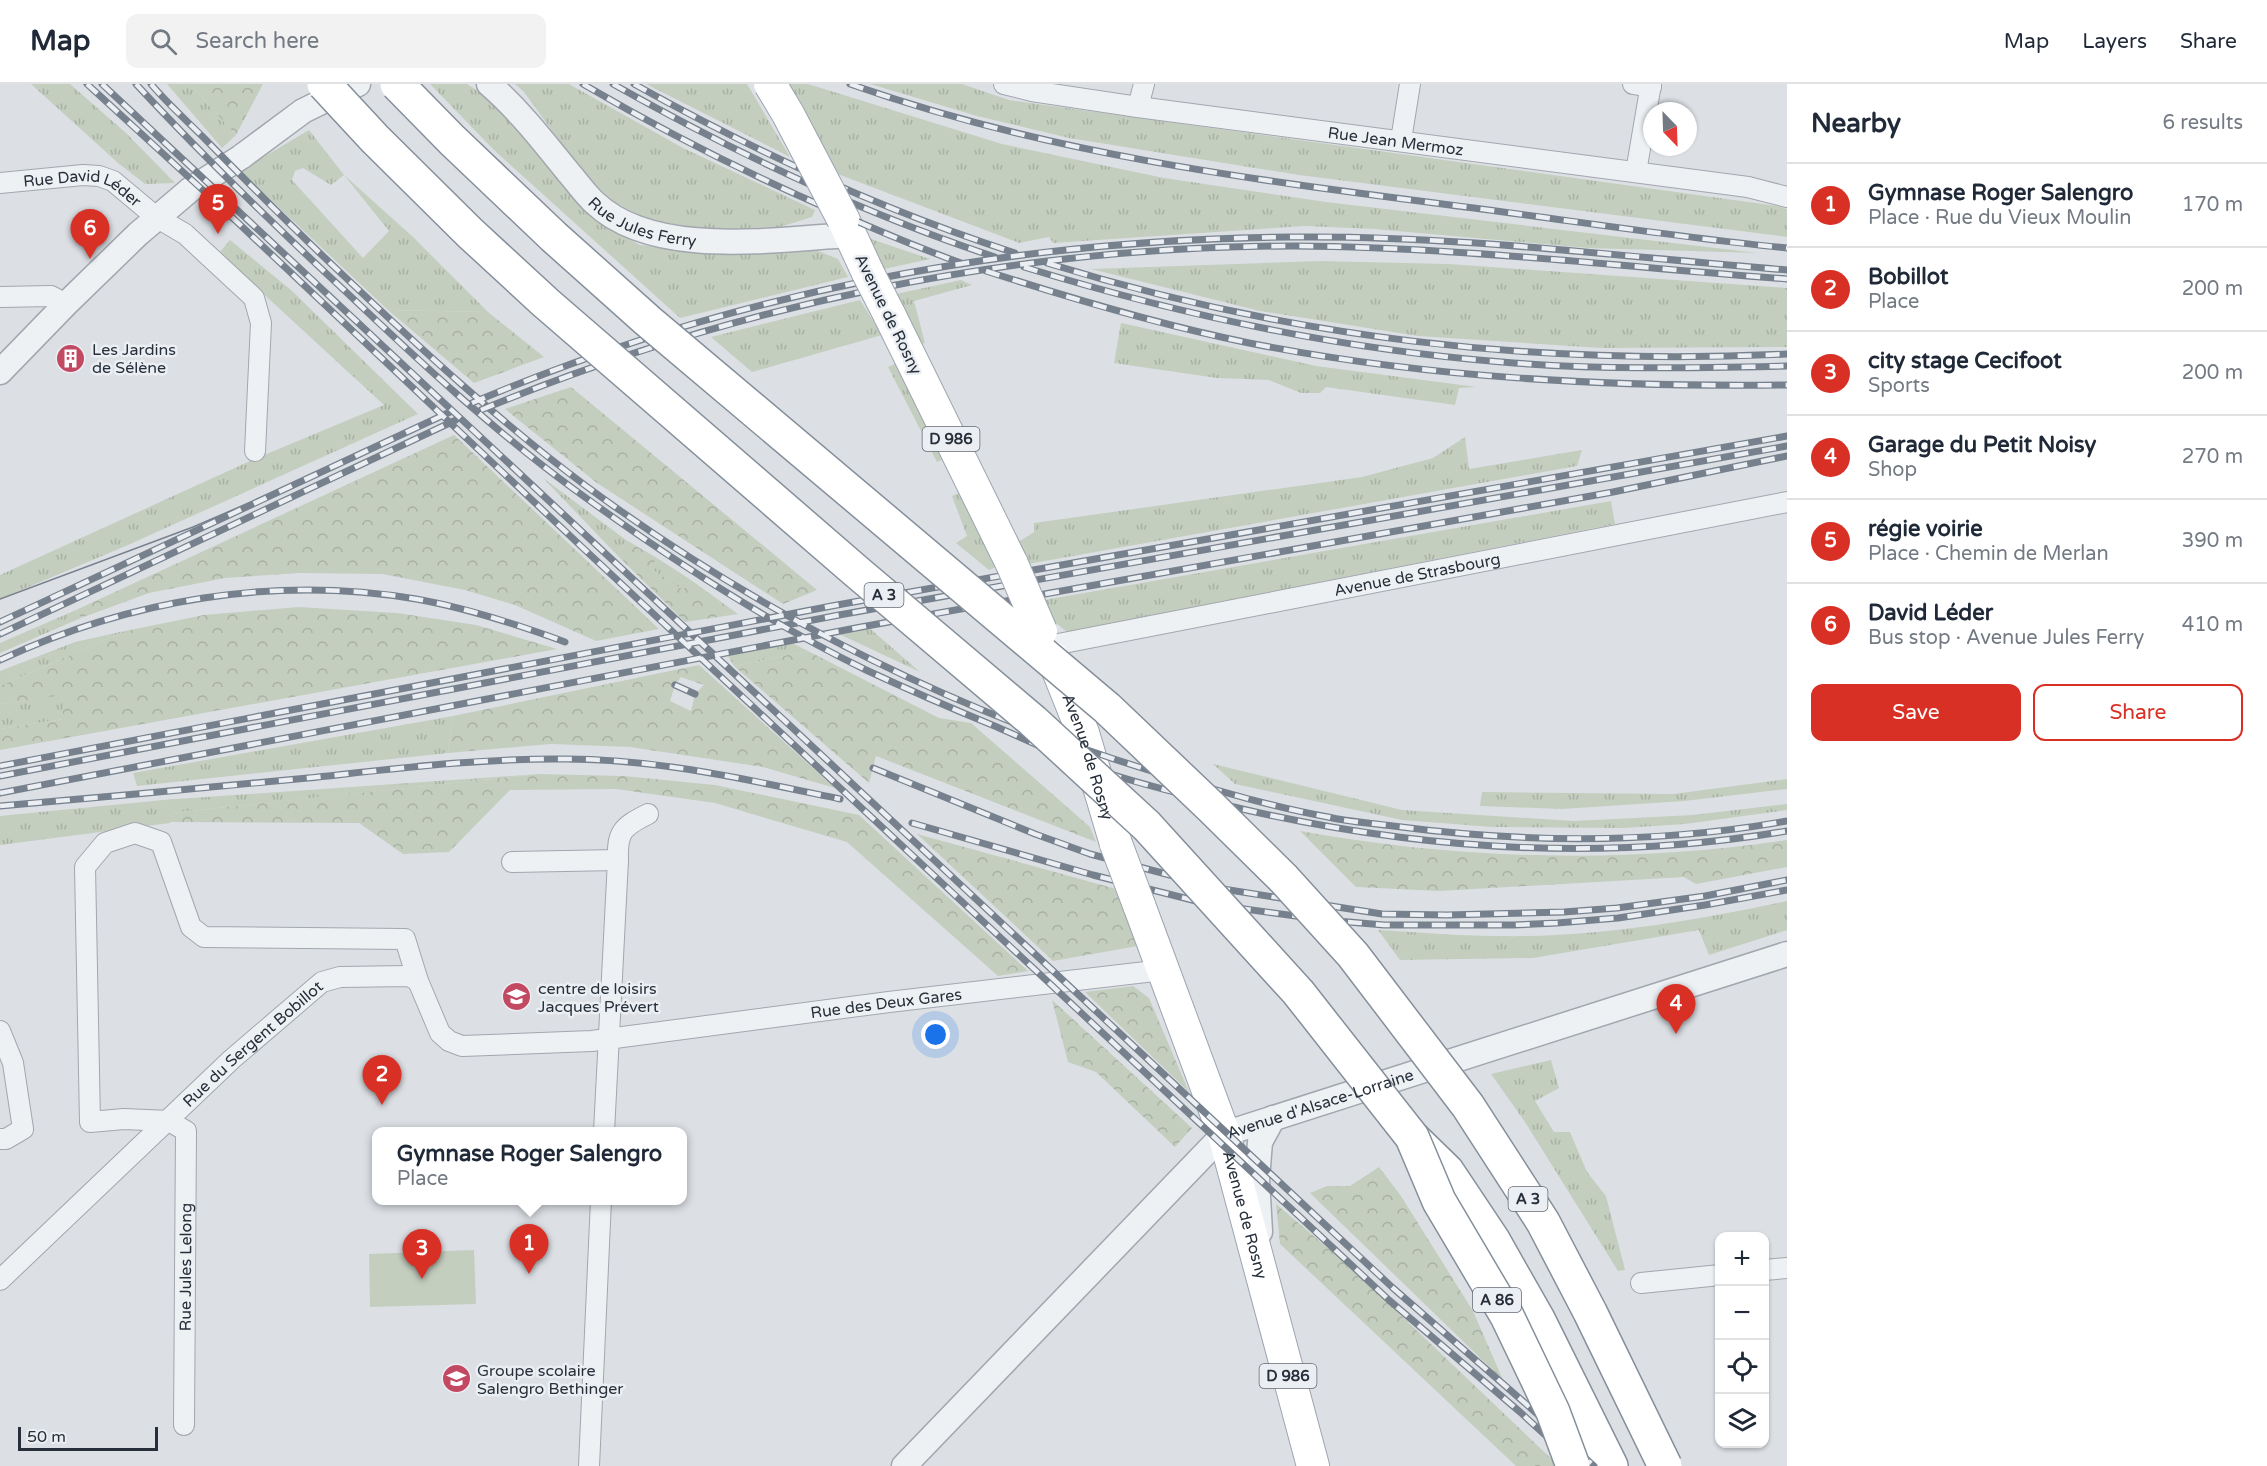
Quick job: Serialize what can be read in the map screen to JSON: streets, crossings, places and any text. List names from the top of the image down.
{
  "streets": {
    "highway": ["A 3", "A 86"],
    "main road": ["Avenue de Rosny", "D 986"],
    "street": [
      "Rue Jean Mermoz",
      "Rue David Léder",
      "Rue Jules Ferry",
      "Avenue de Strasbourg",
      "Rue des Deux Gares",
      "Rue du Sergent Bobillot",
      "Avenue d'Alsace-Lorraine",
      "Rue Jules Lelong"
    ]
  },
  "crossings": [
    ["Rue Jules Ferry", "Avenue de Rosny"],
    ["Avenue de Rosny", "Avenue de Strasbourg"],
    ["Avenue de Rosny", "Rue des Deux Gares"],
    ["Avenue de Rosny", "Avenue d'Alsace-Lorraine"],
    ["A 3", "A 86"],
    ["Rue du Sergent Bobillot", "Rue Jules Lelong"]
  ],
  "places": {
    "building": ["Les Jardins de Sélène"],
    "school or university": ["centre de loisirs Jacques Prévert", "Groupe scolaire Salengro Bethinger"]
  },
  "scale_bar": "50 m",
  "north": "bottom right",
  "page": {
    "header": "Map",
    "search": "Search here",
    "nav": ["Map", "Layers", "Share"],
    "heading": ["Nearby", "6 results"],
    "list": [
      {
        "mark": "1",
        "name": "Gymnase Roger Salengro",
        "note": "Place · Rue du Vieux Moulin",
        "value": "170 m"
      },
      {
        "mark": "2",
        "name": "Bobillot",
        "note": "Place",
        "value": "200 m"
      },
      {
        "mark": "3",
        "name": "city stage Cecifoot",
        "note": "Sports",
        "value": "200 m"
      },
      {
        "mark": "4",
        "name": "Garage du Petit Noisy",
        "note": "Shop",
        "value": "270 m"
      },
      {
        "mark": "5",
        "name": "régie voirie",
        "note": "Place · Chemin de Merlan",
        "value": "390 m"
      },
      {
        "mark": "6",
        "name": "David Léder",
        "note": "Bus stop · Avenue Jules Ferry",
        "value": "410 m"
      }
    ],
    "pins": [
      "5",
      "6",
      "4",
      "2",
      "1",
      "3"
    ],
    "buttons": ["Save", "Share"],
    "popup": ["Gymnase Roger Salengro", "Place"],
    "map_buttons": ["+", "−"],
    "scale": "50 m"
  }
}
